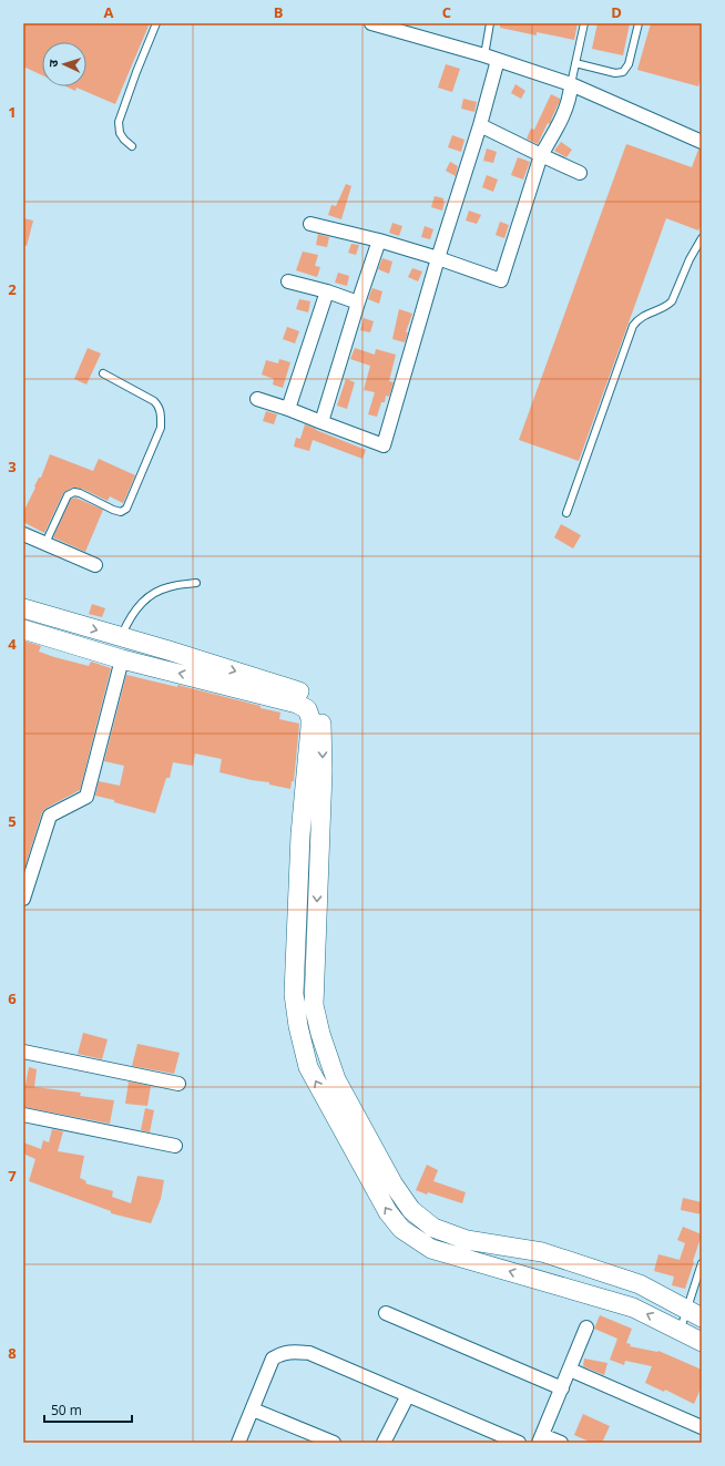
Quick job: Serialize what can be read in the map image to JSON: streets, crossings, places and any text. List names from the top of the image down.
{
  "scale_bar": "50 m",
  "north": "left",
  "grid": {
    "columns": [
      "A",
      "B",
      "C",
      "D"
    ],
    "rows": [
      "1",
      "2",
      "3",
      "4",
      "5",
      "6",
      "7",
      "8"
    ]
  }
}
